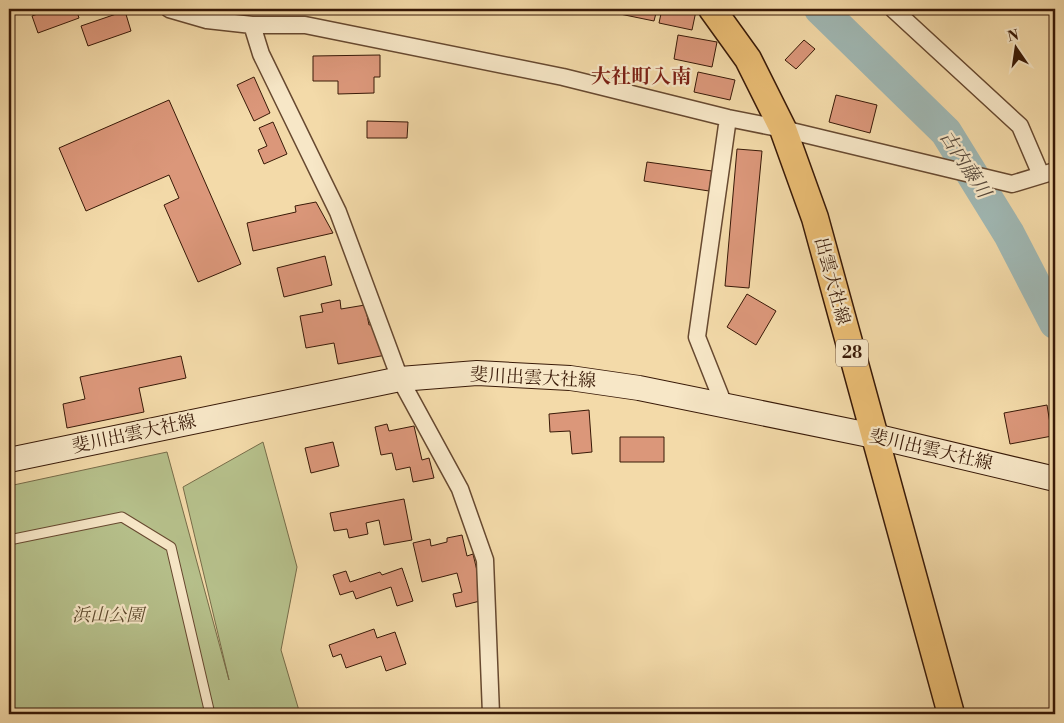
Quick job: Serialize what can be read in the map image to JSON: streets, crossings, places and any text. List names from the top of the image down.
{
  "streets": {
    "main road": ["出雲大社線", "28", "斐川出雲大社線"]
  },
  "crossings": [
    ["出雲大社線", "斐川出雲大社線"]
  ],
  "districts": ["大社町入南"],
  "water": ["古内藤川"],
  "parks": ["浜山公園"],
  "north": "top"
}
